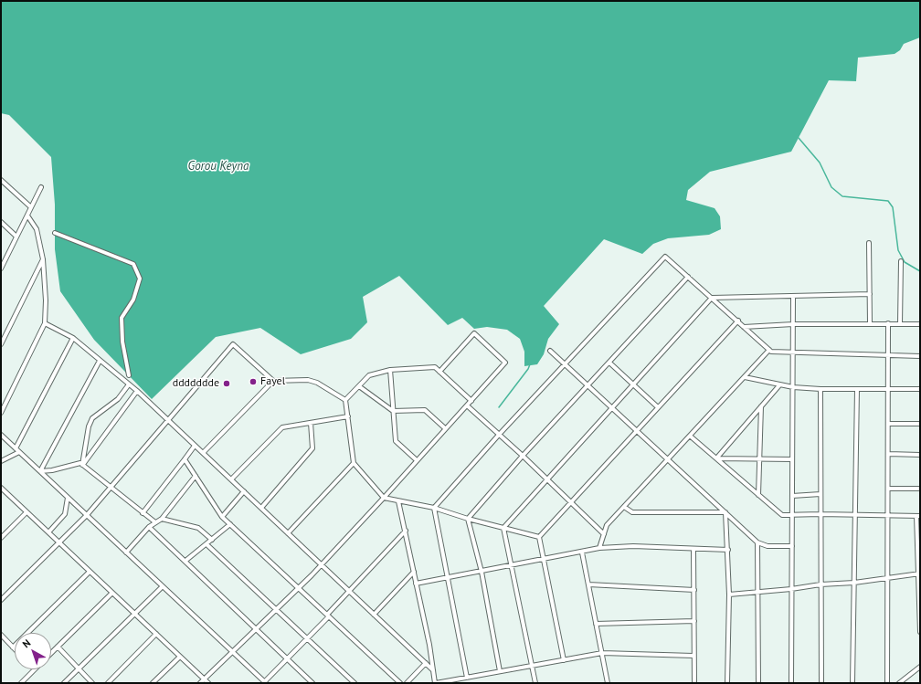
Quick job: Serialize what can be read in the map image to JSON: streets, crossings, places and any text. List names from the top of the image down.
{
  "water": ["Gorou Keyna"],
  "places": ["Fayel", "ddddddde"],
  "north": "top left"
}
